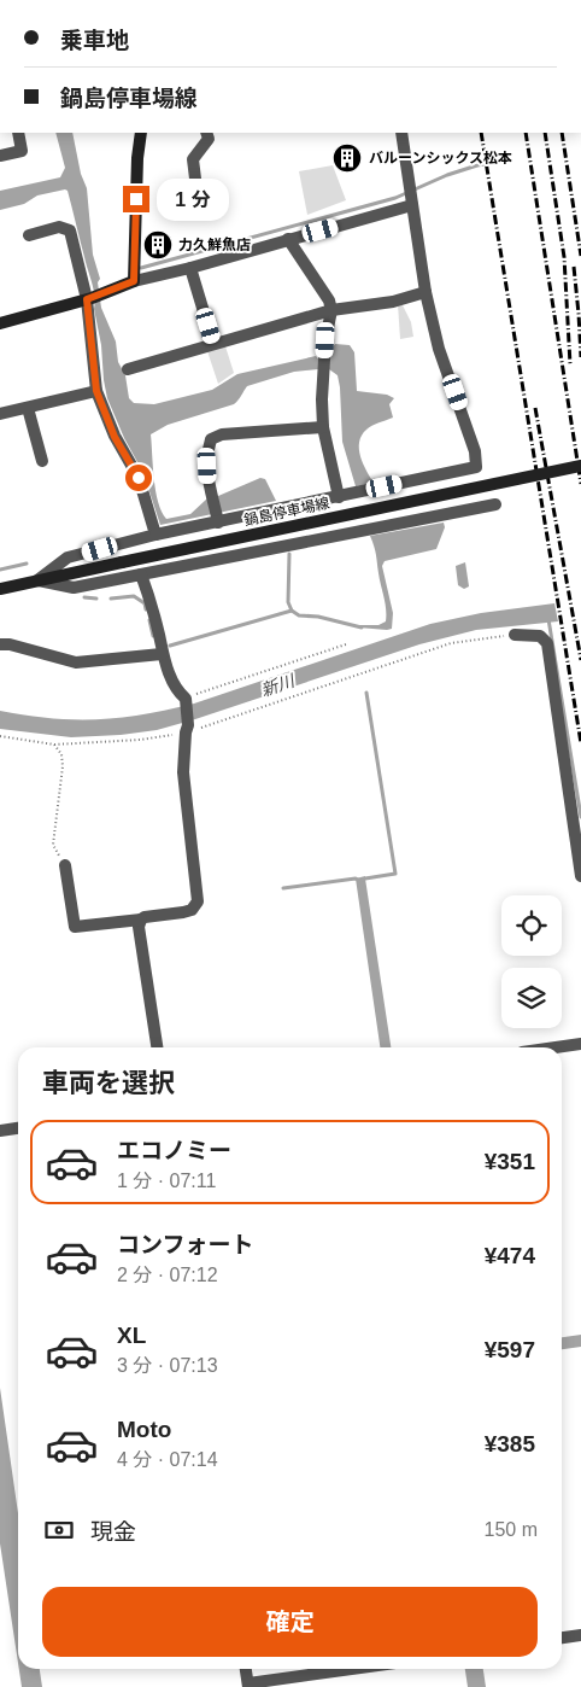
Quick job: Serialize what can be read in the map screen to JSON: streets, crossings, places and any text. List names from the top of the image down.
{
  "streets": {
    "main road": ["鍋島停車場線"]
  },
  "water": ["新川"],
  "places": {
    "building": ["バルーンシックス松本", "力久鮮魚店"]
  },
  "page": {
    "banner": ["乗車地", "鍋島停車場線"],
    "bubble": "1 分",
    "heading": "車両を選択",
    "list": [
      {
        "name": "エコノミー",
        "note": "1 分 · 07:11",
        "value": "¥351"
      },
      {
        "name": "コンフォート",
        "note": "2 分 · 07:12",
        "value": "¥474"
      },
      {
        "name": "XL",
        "note": "3 分 · 07:13",
        "value": "¥597"
      },
      {
        "name": "Moto",
        "note": "4 分 · 07:14",
        "value": "¥385"
      }
    ],
    "pay": ["現金", "150 m"],
    "buttons": "確定"
  }
}
